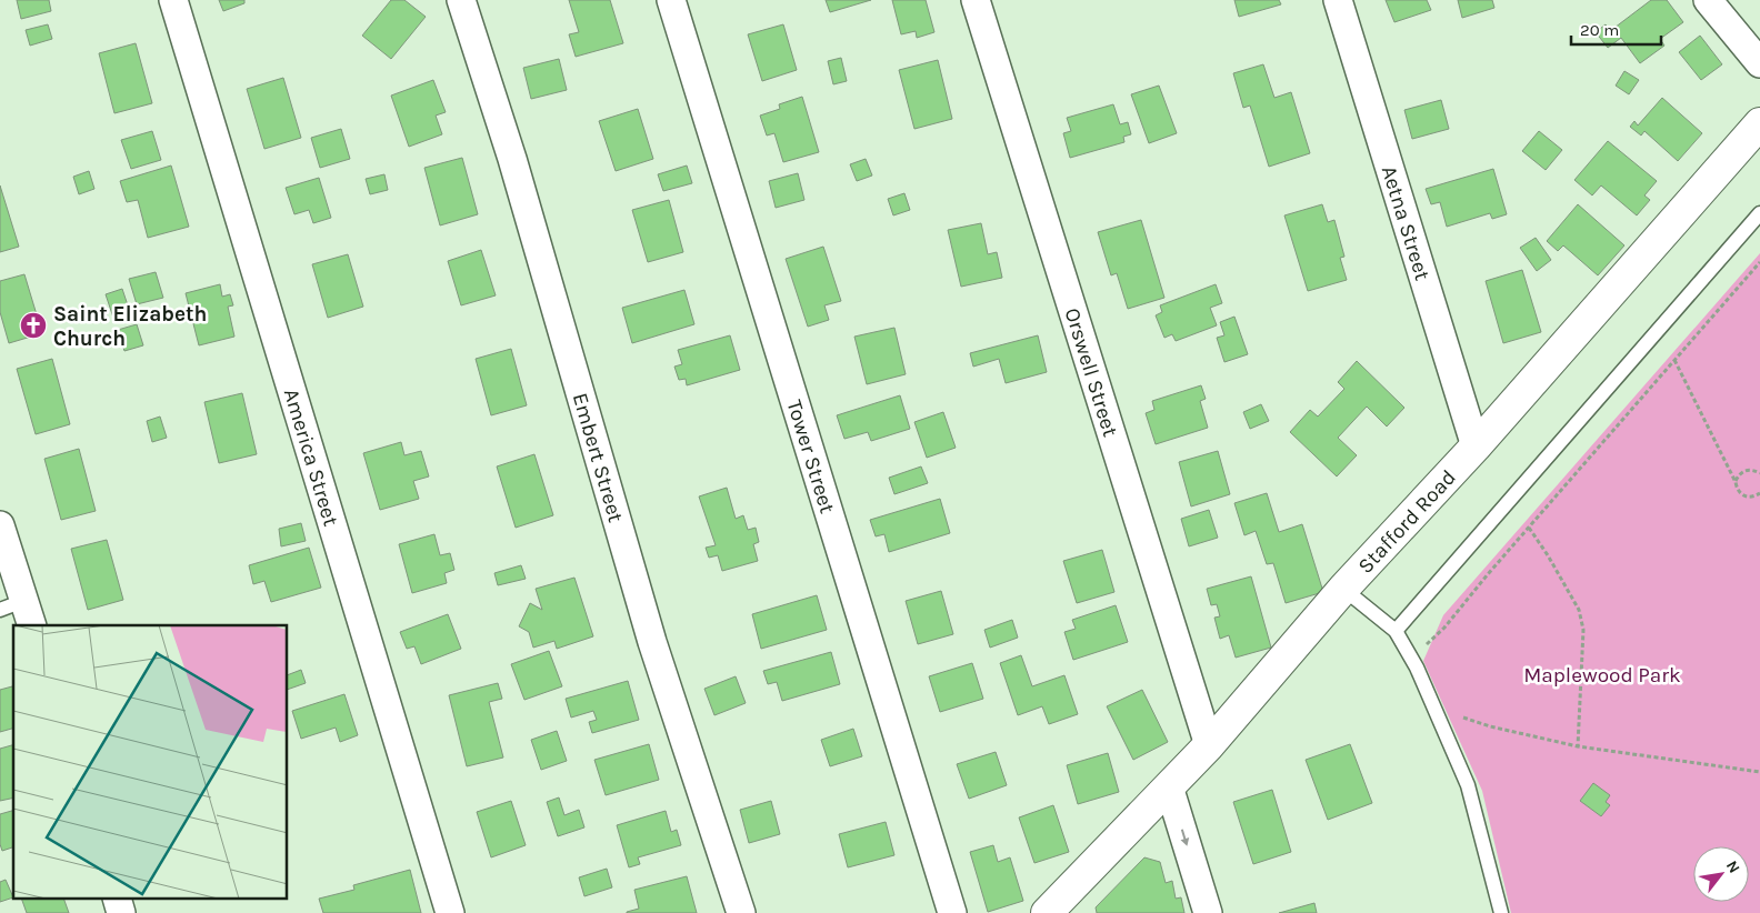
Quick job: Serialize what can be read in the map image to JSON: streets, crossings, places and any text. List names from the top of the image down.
{
  "streets": {
    "street": [
      "Aetna Street",
      "Orswell Street",
      "America Street",
      "Tower Street",
      "Embert Street",
      "Stafford Road"
    ]
  },
  "crossings": [
    ["Aetna Street", "Stafford Road"],
    ["Orswell Street", "Stafford Road"]
  ],
  "parks": ["Maplewood Park"],
  "places": {
    "church": ["Saint Elizabeth Church"]
  },
  "scale_bar": "20 m",
  "north": "top right"
}
